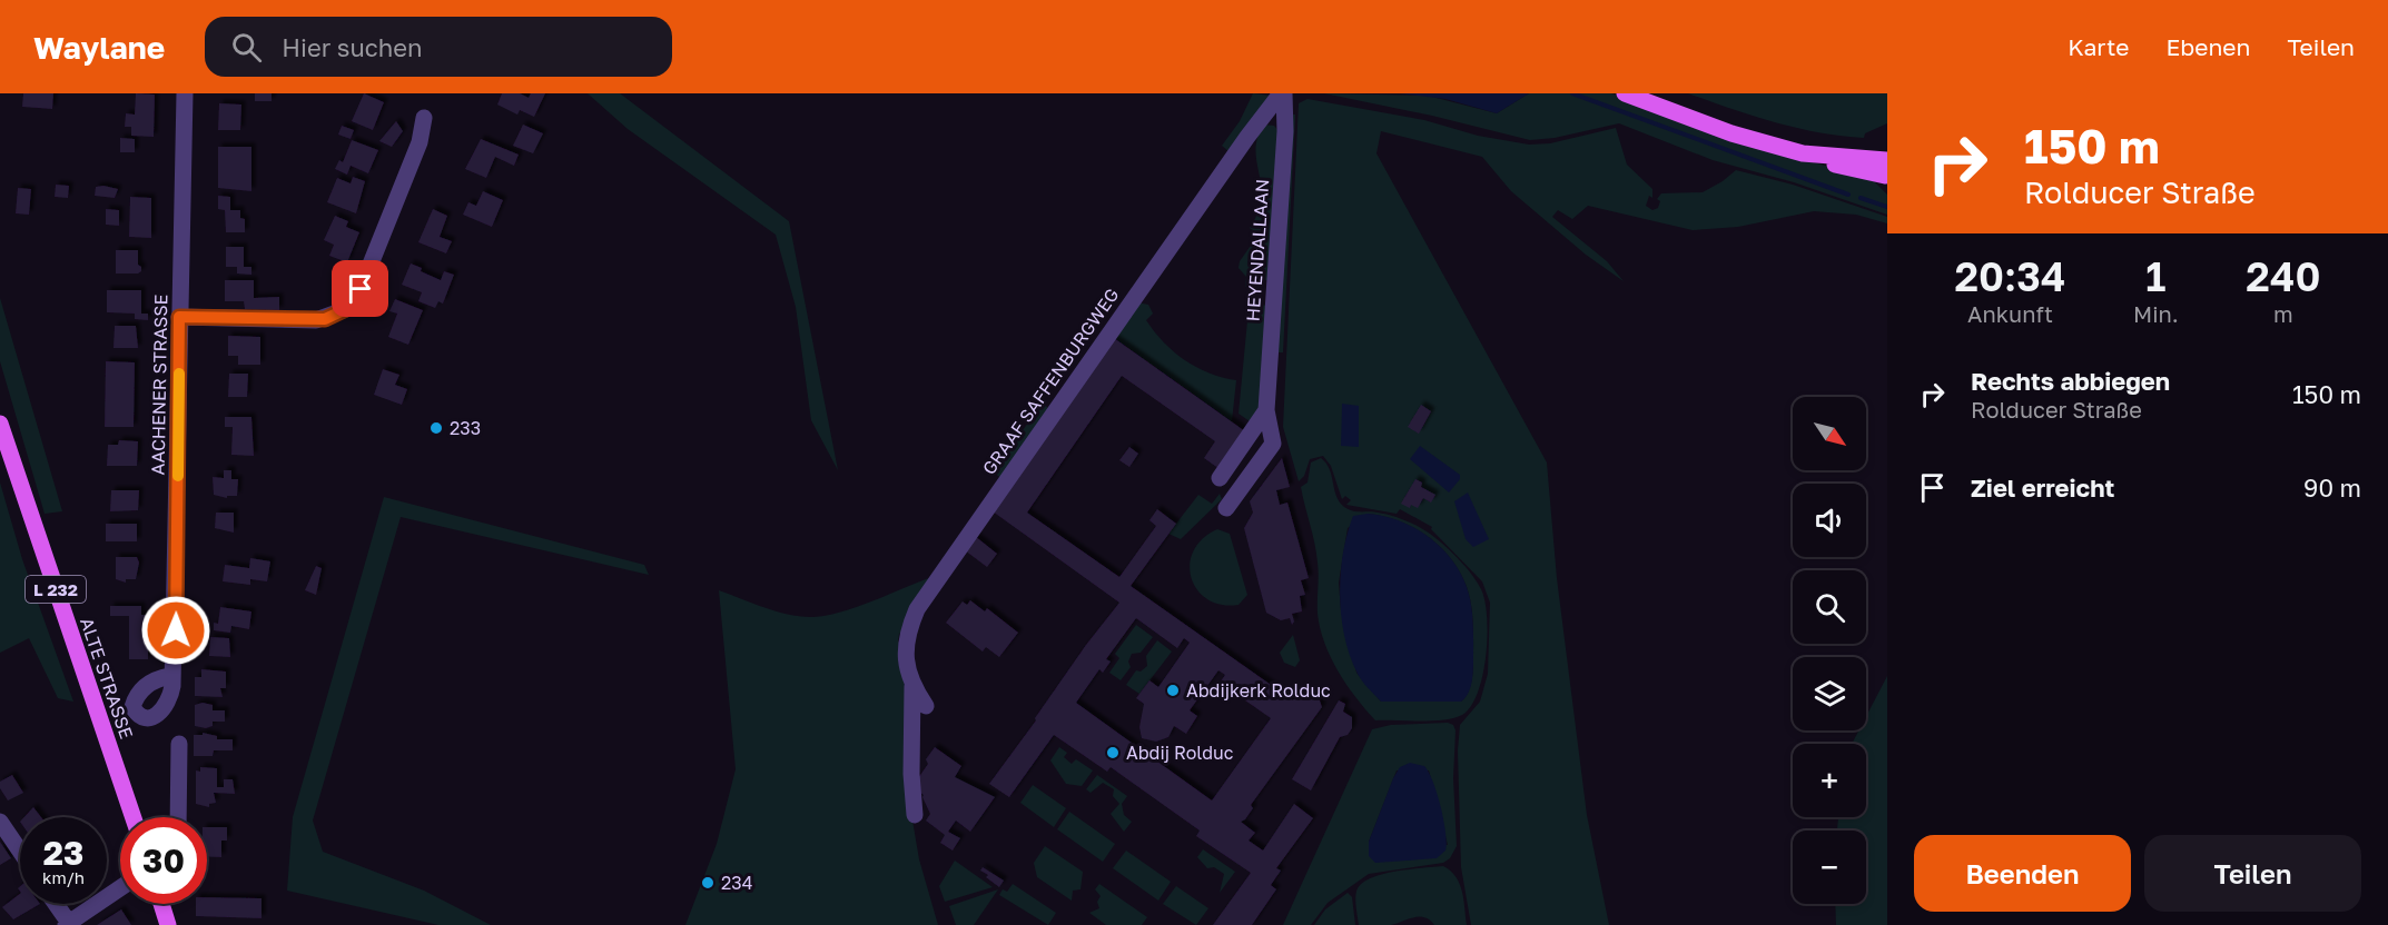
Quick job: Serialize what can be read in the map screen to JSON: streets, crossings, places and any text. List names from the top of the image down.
{
  "streets": {
    "main road": ["L 232", "ALTE STRASSE"],
    "street": ["HEYENDALLAAN", "GRAAF SAFFENBURGWEG", "AACHENER STRASSE"]
  },
  "crossings": [
    ["HEYENDALLAAN", "GRAAF SAFFENBURGWEG"]
  ],
  "places": [
    "233",
    "Abdijkerk Rolduc",
    "Abdij Rolduc",
    "234"
  ],
  "north": "bottom right",
  "page": {
    "header": "Waylane",
    "search": "Hier suchen",
    "nav": ["Karte", "Ebenen", "Teilen"],
    "turn": ["150 m", "Rolducer Straße"],
    "eta": [
      "20:34",
      "Ankunft",
      "1",
      "Min.",
      "240",
      "m"
    ],
    "list": [
      {
        "name": "Rechts abbiegen",
        "note": "Rolducer Straße",
        "value": "150 m"
      },
      {
        "name": "Ziel erreicht",
        "value": "90 m"
      }
    ],
    "map_buttons": ["+", "−"],
    "speed": "23 km/h",
    "limit": "30",
    "buttons": ["Beenden", "Teilen"]
  }
}
